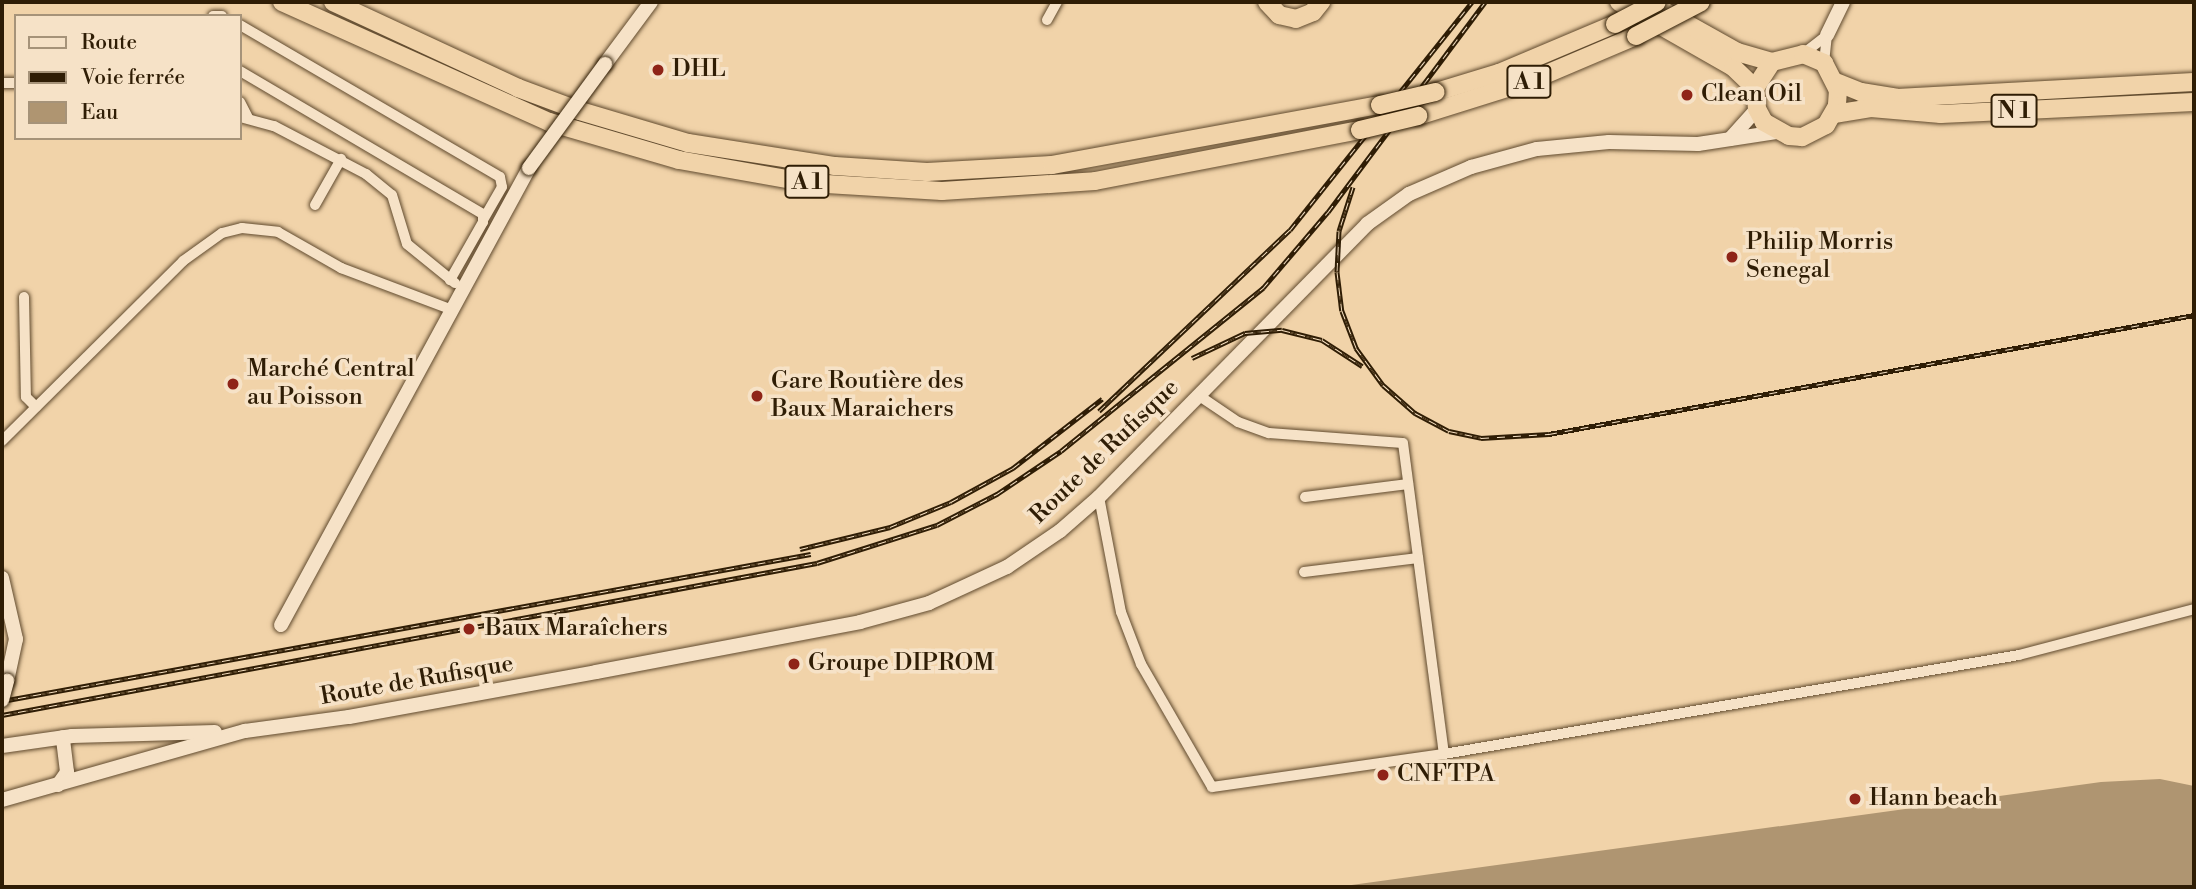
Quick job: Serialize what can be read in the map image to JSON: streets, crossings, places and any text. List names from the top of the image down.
{
  "streets": {
    "highway": ["A 1", "N 1"],
    "main road": ["Route de Rufisque"]
  },
  "crossings": [
    ["N 1", "Route de Rufisque"]
  ],
  "places": [
    "DHL",
    "Clean Oil",
    "Philip Morris Senegal",
    "Marché Central au Poisson",
    "Gare Routière des Baux Maraichers",
    "Baux Maraîchers",
    "Groupe DIPROM",
    "CNFTPA",
    "Hann beach"
  ],
  "legend": ["Route", "Voie ferrée", "Eau"]
}
